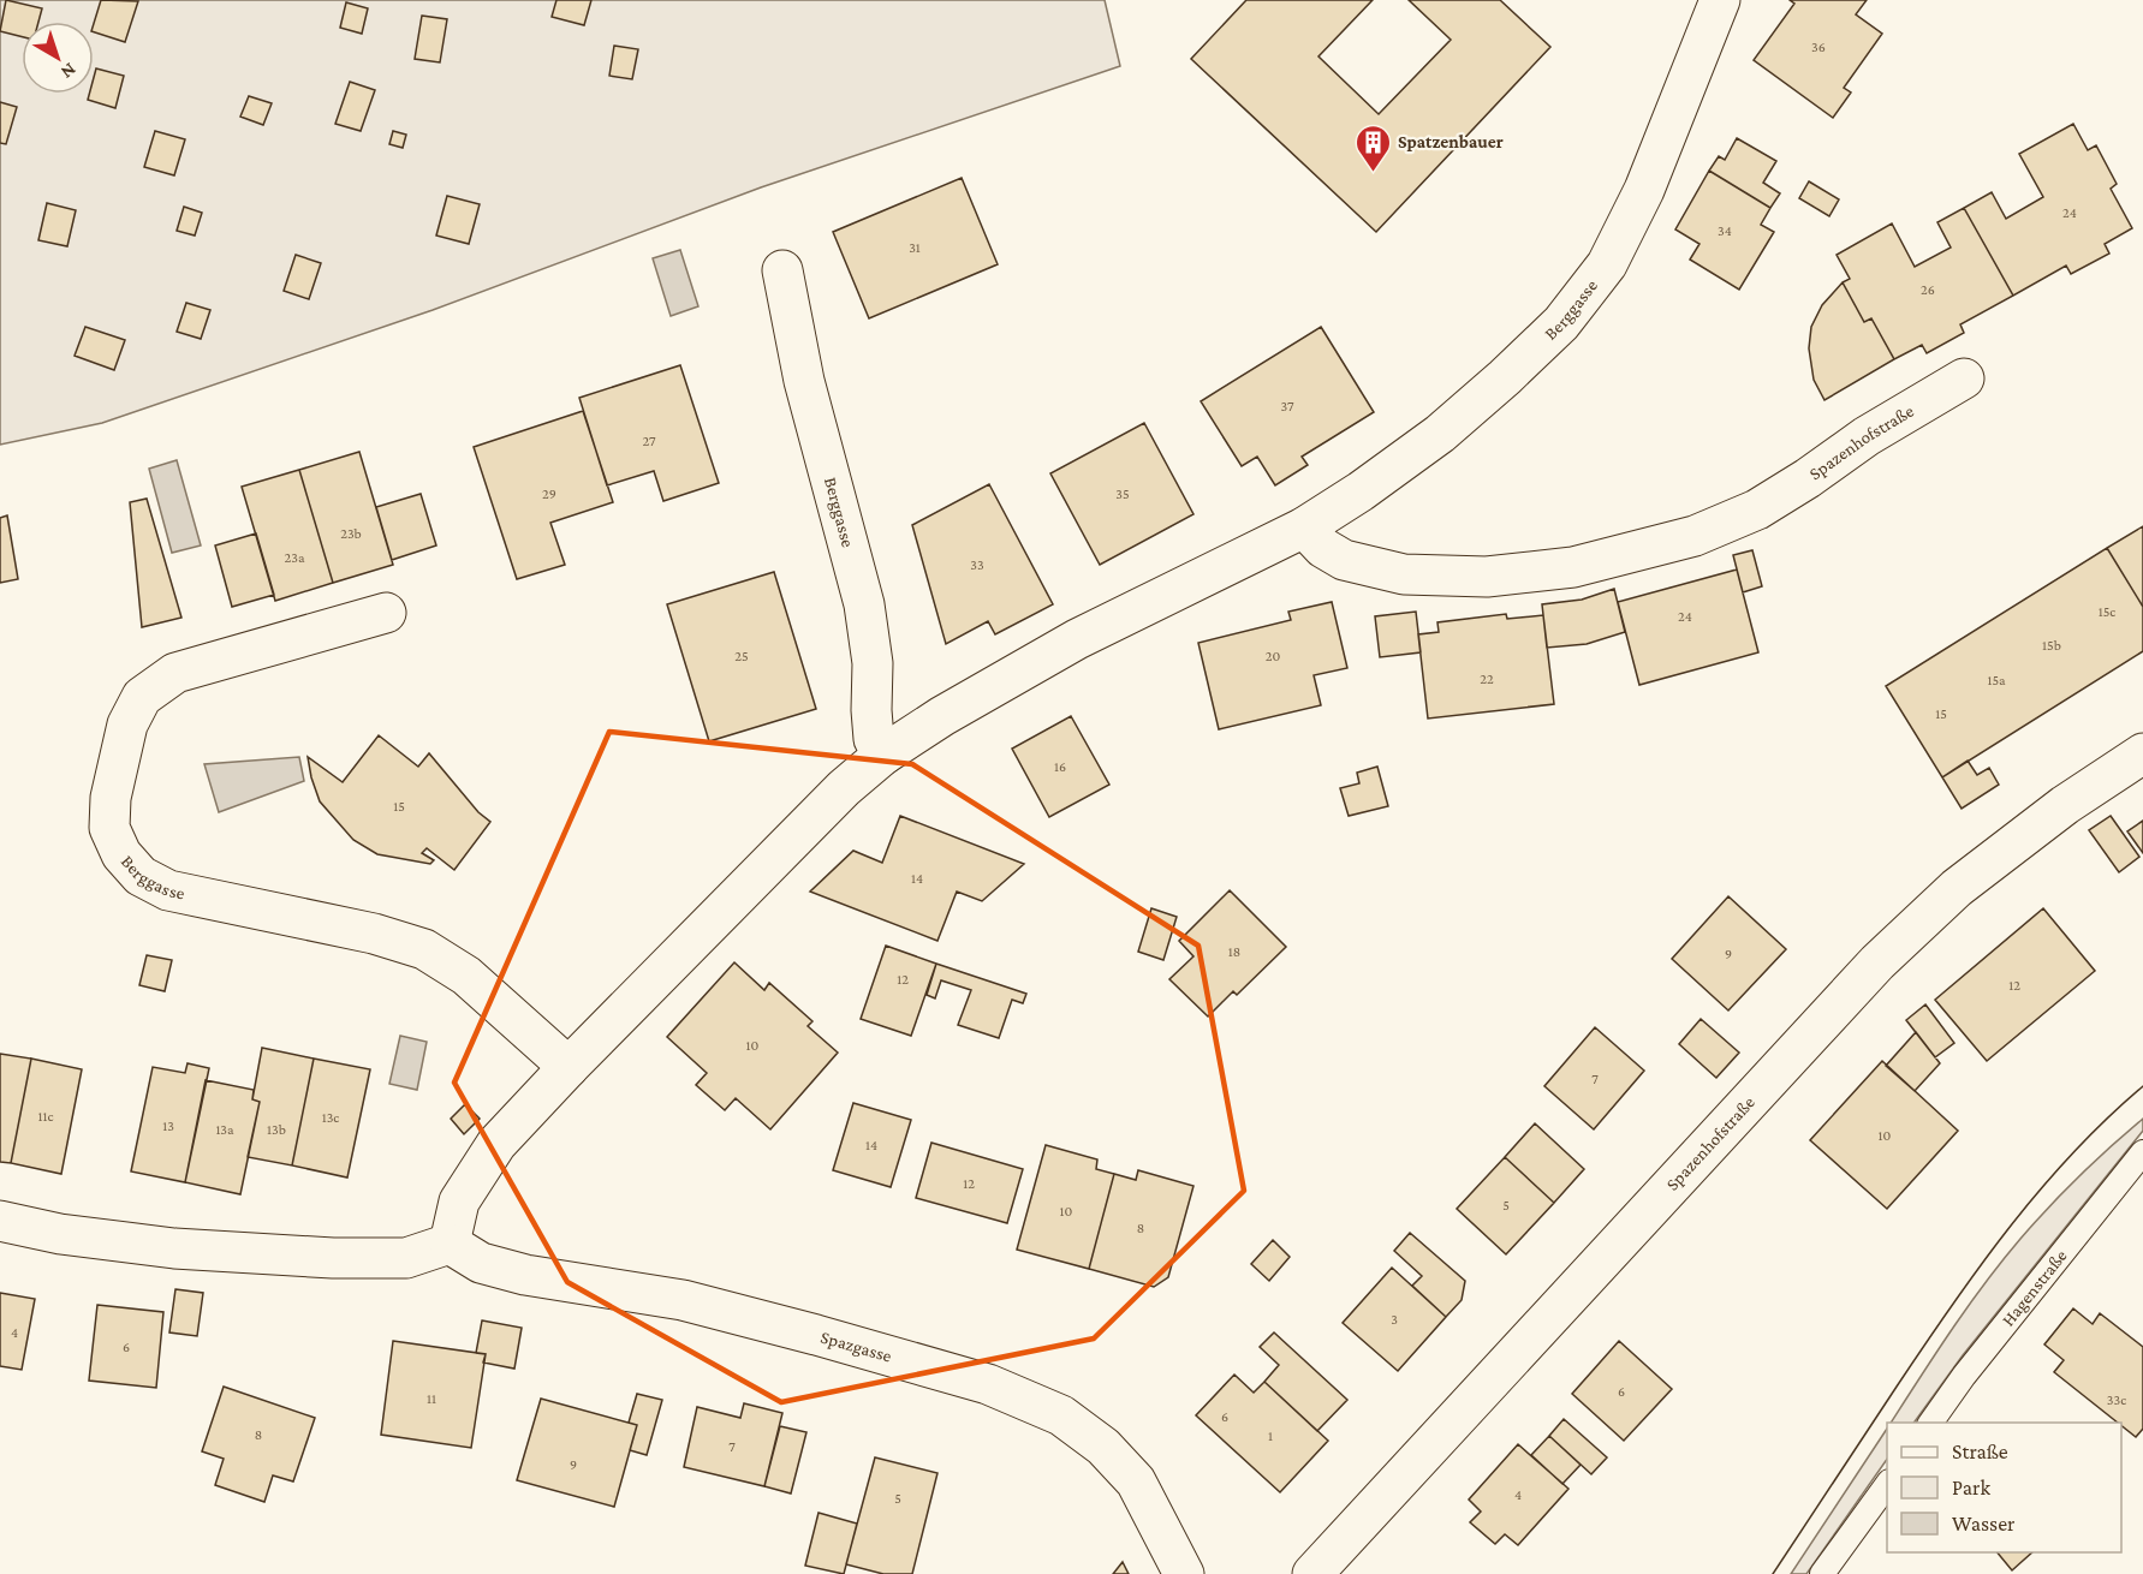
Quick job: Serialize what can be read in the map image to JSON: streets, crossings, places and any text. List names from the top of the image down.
{
  "streets": {
    "street": ["Berggasse", "Spazenhofstraße", "Spazgasse"],
    "lane": ["Hagenstraße"]
  },
  "crossings": [
    ["Berggasse", "Spazenhofstraße"],
    ["Berggasse", "Spazgasse"]
  ],
  "places": {
    "building": ["Spatzenbauer"]
  },
  "house_numbers": [
    "36",
    "24",
    "34",
    "31",
    "26",
    "37",
    "27",
    "29",
    "35",
    "23b",
    "23a",
    "33",
    "15c",
    "24",
    "15b",
    "25",
    "20",
    "22",
    "15a",
    "15",
    "16",
    "15",
    "14",
    "18",
    "9",
    "12",
    "12",
    "10",
    "7",
    "11c",
    "13c",
    "13",
    "13a",
    "13b",
    "10",
    "14",
    "12",
    "5",
    "10",
    "8",
    "3",
    "4",
    "6",
    "6",
    "11",
    "33c",
    "6",
    "8",
    "1",
    "7",
    "9",
    "4",
    "5"
  ],
  "legend": ["Straße", "Park", "Wasser"],
  "north": "bottom right"
}
